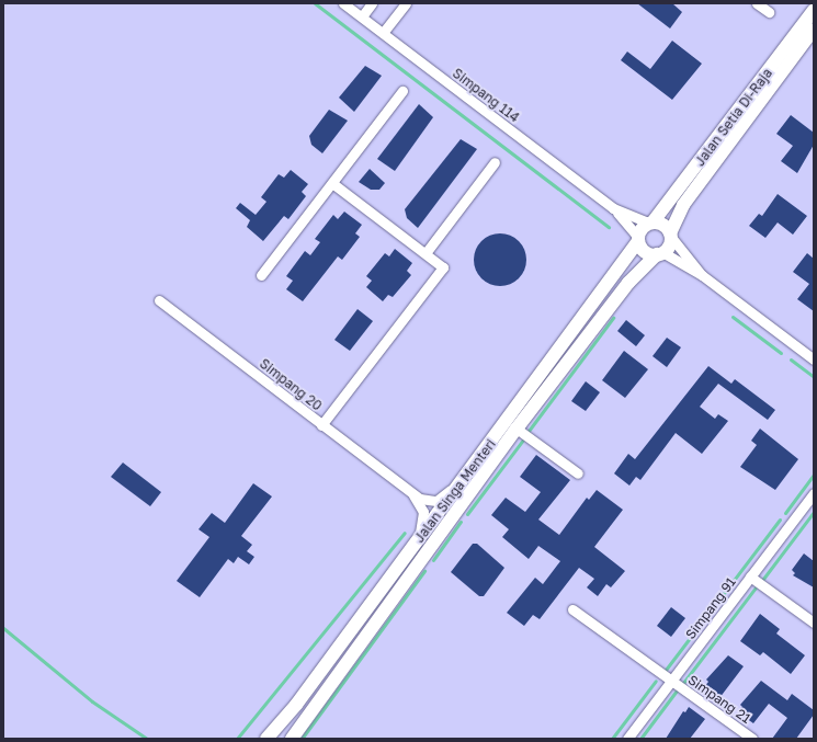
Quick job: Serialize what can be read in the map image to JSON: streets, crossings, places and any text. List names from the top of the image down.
{
  "streets": {
    "main road": ["Jalan Setia Di-Raja", "Jalan Singa Menteri"],
    "street": [
      "Simpang 114",
      "Simpang 20",
      "Simpang 91",
      "Simpang 21"
    ]
  },
  "crossings": [
    ["Simpang 114", "Jalan Setia Di-Raja"],
    ["Simpang 114", "Jalan Singa Menteri"],
    ["Jalan Setia Di-Raja", "Jalan Singa Menteri"],
    ["Simpang 91", "Simpang 21"]
  ]
}
